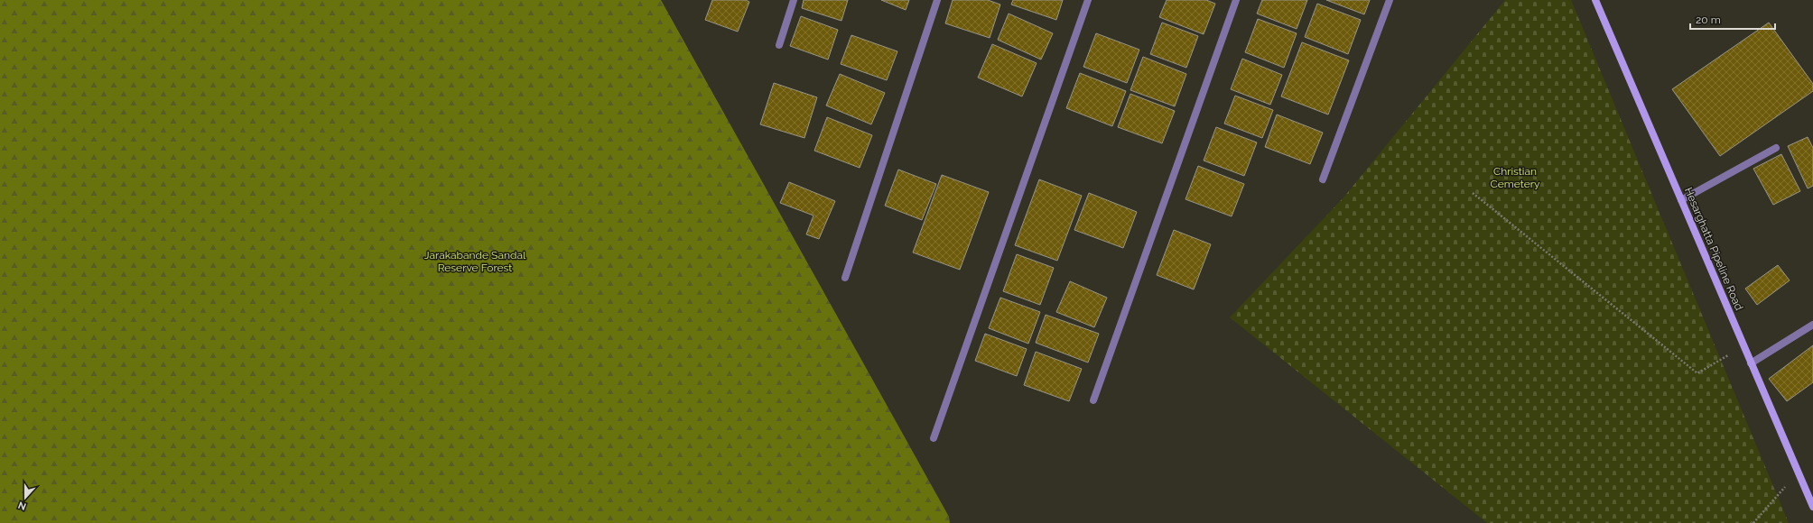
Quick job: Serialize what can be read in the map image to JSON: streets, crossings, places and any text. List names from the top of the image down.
{
  "streets": {
    "main road": ["Hesarghatta Pipeline Road"]
  },
  "parks": ["Christian Cemetery", "Jarakabande Sandal Reserve Forest"],
  "scale_bar": "20 m",
  "north": "bottom"
}
